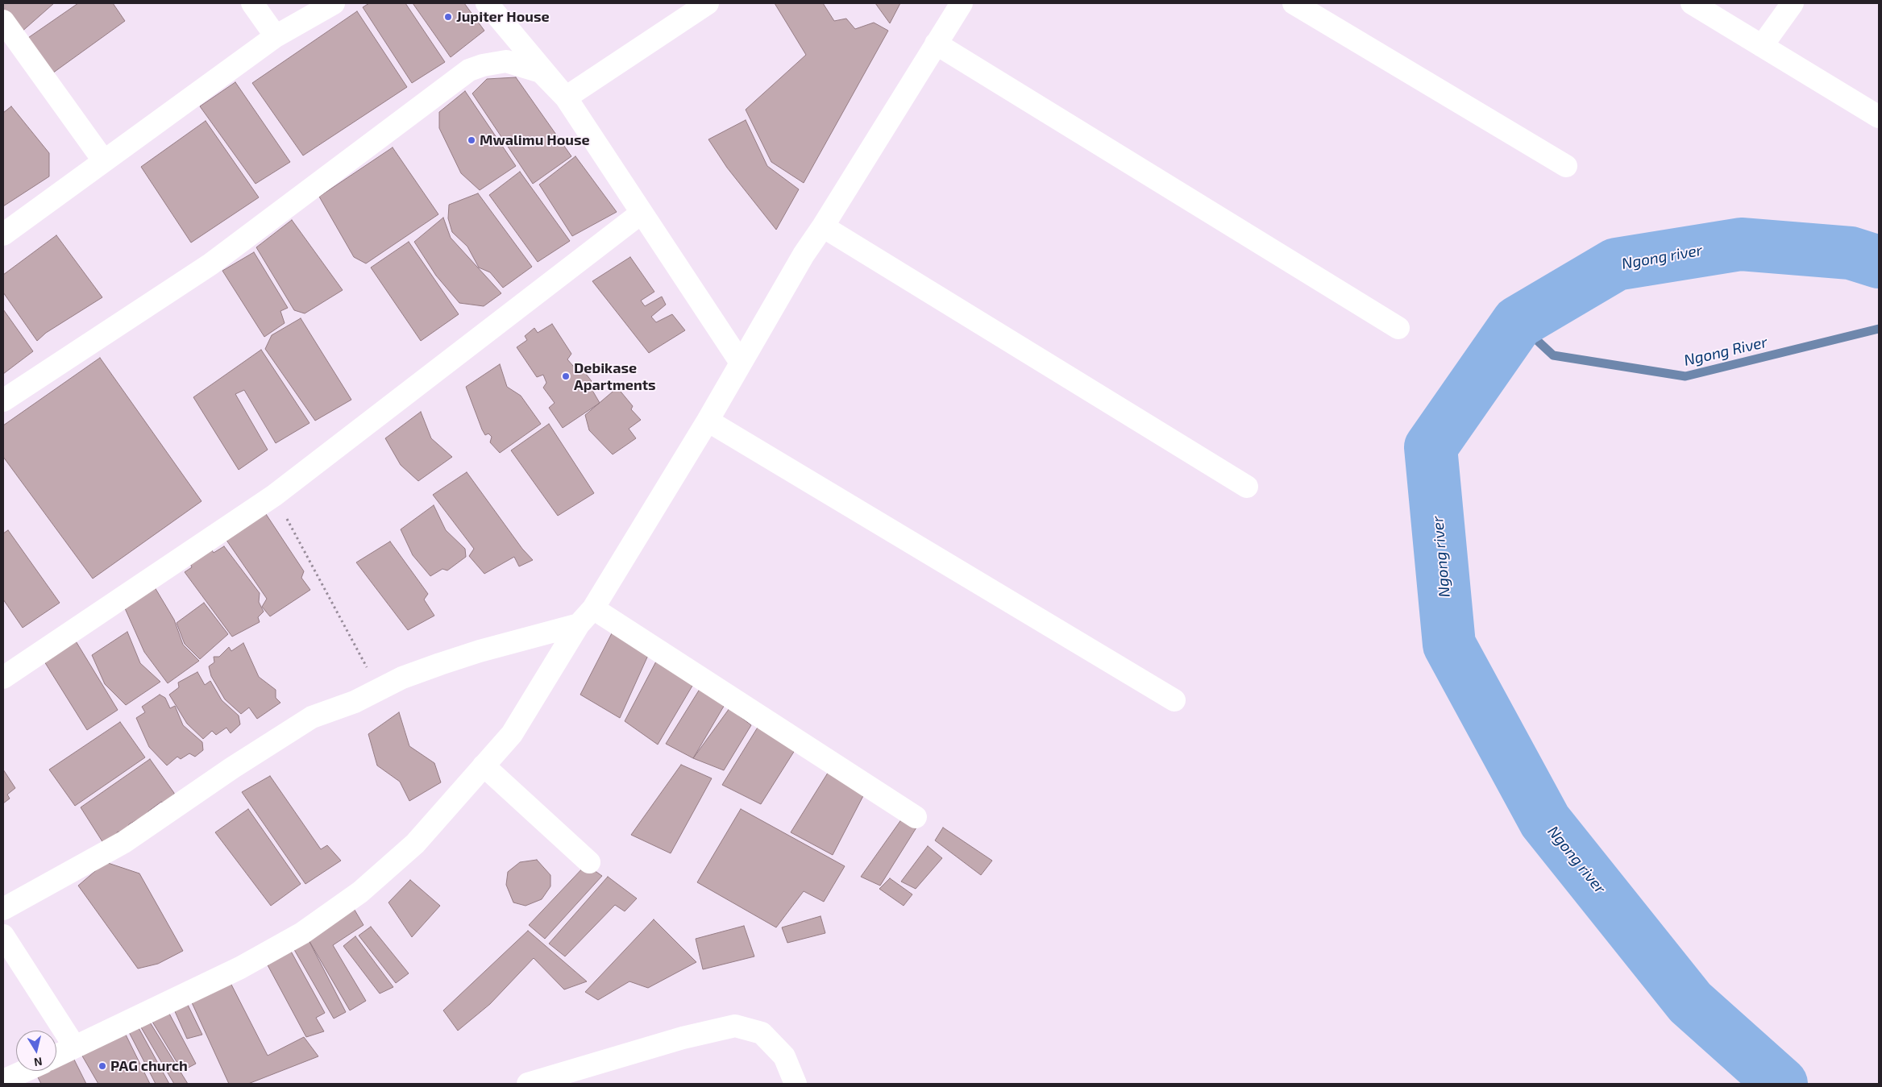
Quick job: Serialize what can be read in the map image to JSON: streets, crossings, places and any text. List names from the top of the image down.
{
  "water": ["Ngong river", "Ngong River"],
  "places": [
    "Jupiter House",
    "Mwalimu House",
    "Debikase Apartments",
    "PAG church"
  ],
  "north": "bottom"
}
